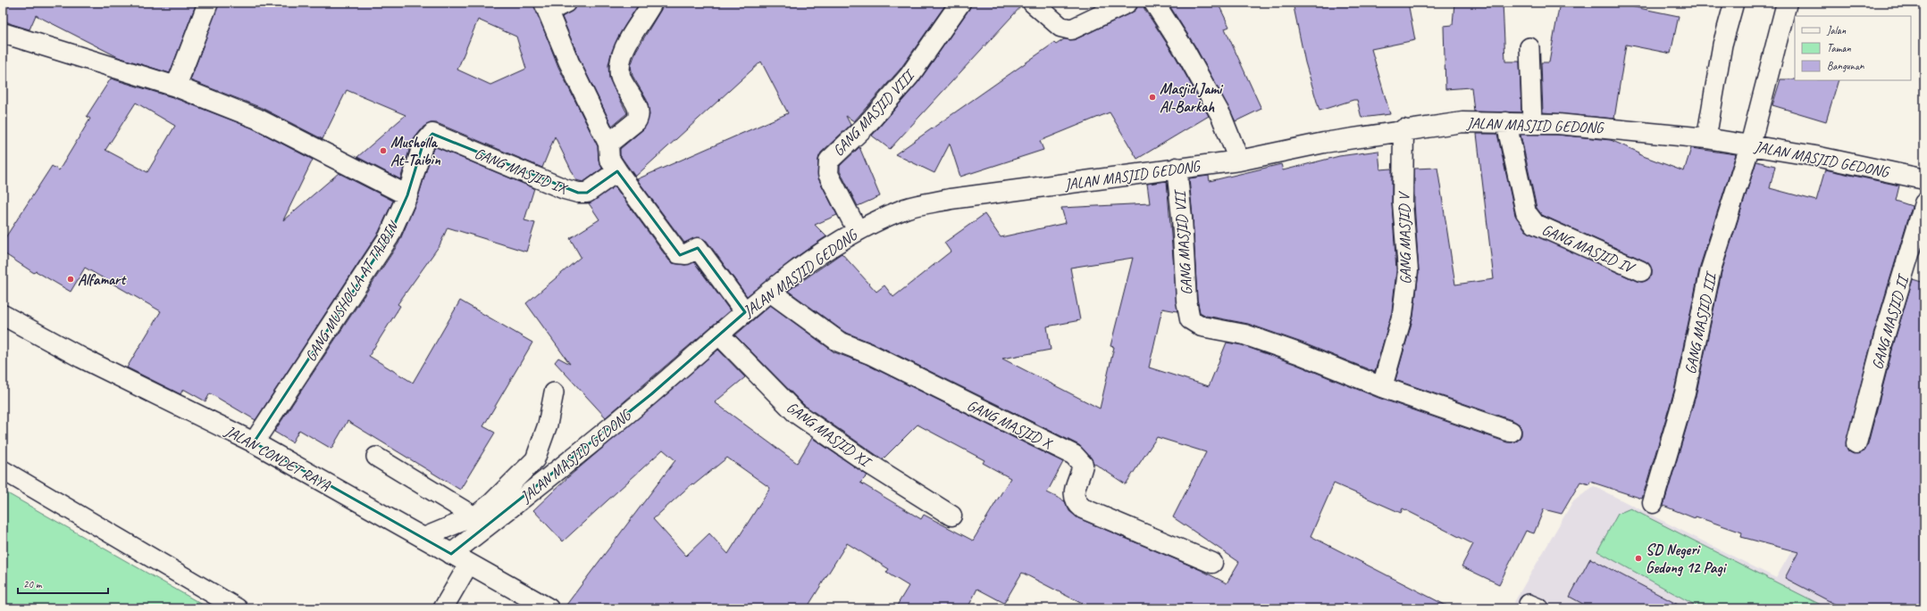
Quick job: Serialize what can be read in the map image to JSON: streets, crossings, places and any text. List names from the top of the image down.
{
  "streets": {
    "street": [
      "GANG MASJID VIII",
      "JALAN MASJID GEDONG",
      "GANG MASJID IX",
      "GANG MASJID V",
      "GANG MASJID VII",
      "GANG MASJID IV",
      "GANG MUSHOLLA AT TAIBIN",
      "GANG MASJID II",
      "GANG MASJID III",
      "GANG MASJID X",
      "GANG MASJID XI",
      "JALAN CONDET RAYA"
    ]
  },
  "crossings": [
    ["GANG MASJID VIII", "JALAN MASJID GEDONG"],
    ["JALAN MASJID GEDONG", "GANG MASJID V"],
    ["JALAN MASJID GEDONG", "GANG MASJID VII"],
    ["JALAN MASJID GEDONG", "GANG MASJID IV"],
    ["JALAN MASJID GEDONG", "GANG MASJID III"],
    ["JALAN MASJID GEDONG", "GANG MASJID X"],
    ["JALAN MASJID GEDONG", "GANG MASJID XI"],
    ["JALAN MASJID GEDONG", "JALAN CONDET RAYA"],
    ["GANG MASJID IX", "GANG MUSHOLLA AT TAIBIN"],
    ["GANG MASJID V", "GANG MASJID VII"],
    ["GANG MUSHOLLA AT TAIBIN", "JALAN CONDET RAYA"]
  ],
  "places": [
    "Masjid Jami Al-Barkah",
    "Musholla At-Taibin",
    "Alfamart",
    "SD Negeri Gedong 12 Pagi"
  ],
  "legend": ["Jalan", "Taman", "Bangunan"],
  "scale_bar": "20 m"
}
